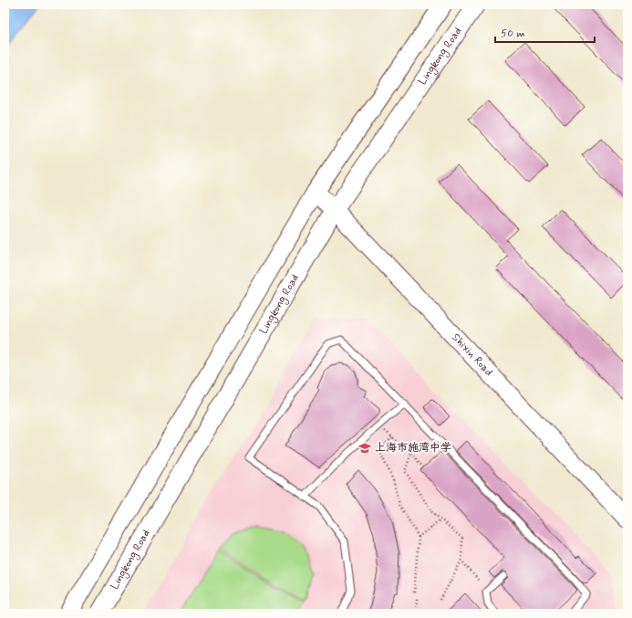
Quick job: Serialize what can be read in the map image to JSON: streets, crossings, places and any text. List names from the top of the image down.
{
  "streets": {
    "main road": ["Lingkong Road", "Shixin Road"]
  },
  "crossings": [
    ["Lingkong Road", "Shixin Road"]
  ],
  "places": {
    "school or university": ["上海市施湾中学"]
  },
  "scale_bar": "50 m"
}
